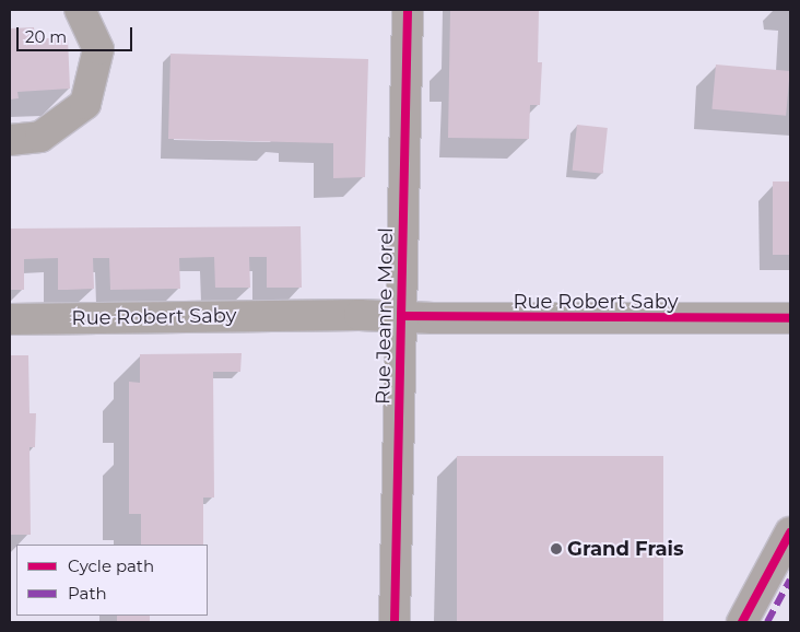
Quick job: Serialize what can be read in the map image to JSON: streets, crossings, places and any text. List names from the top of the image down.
{
  "streets": {
    "street": ["Rue Robert Saby", "Rue Jeanne Morel"]
  },
  "crossings": [
    ["Rue Robert Saby", "Rue Jeanne Morel"]
  ],
  "places": ["Grand Frais"],
  "legend": ["Cycle path", "Path"],
  "scale_bar": "20 m"
}
